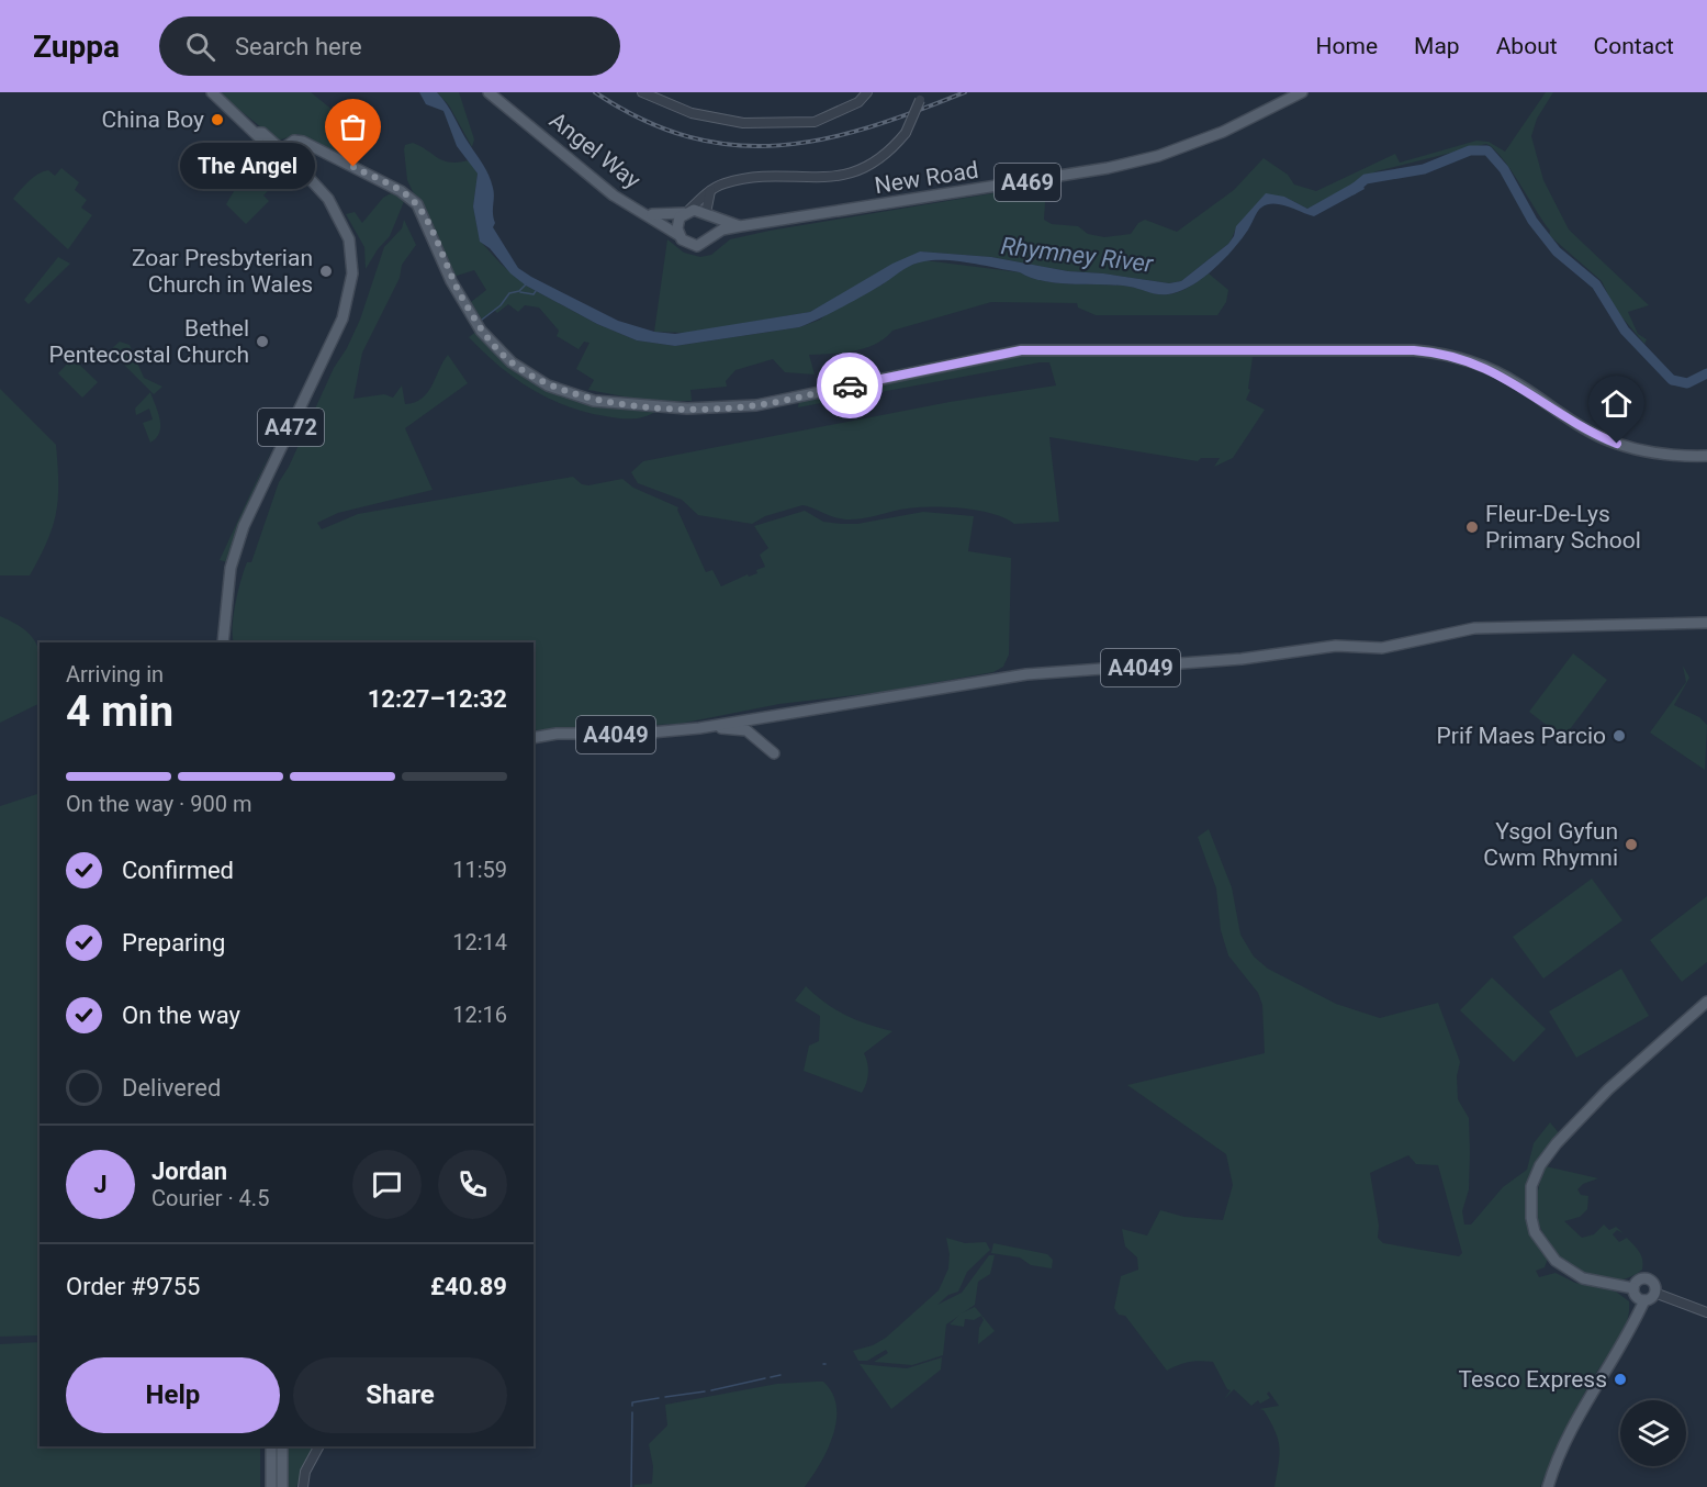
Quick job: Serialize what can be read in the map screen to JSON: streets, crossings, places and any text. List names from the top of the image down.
{
  "streets": {
    "main road": [
      "Angel Way",
      "New Road",
      "A469",
      "A472",
      "A4049"
    ]
  },
  "crossings": [
    ["Angel Way", "New Road"]
  ],
  "water": ["Rhymney River"],
  "places": [
    "China Boy",
    "The Angel",
    "Zoar Presbyterian Church in Wales",
    "Bethel Pentecostal Church",
    "Fleur-De-Lys Primary School",
    "Prif Maes Parcio",
    "Ysgol Gyfun Cwm Rhymni",
    "Tesco Express"
  ],
  "page": {
    "header": "Zuppa",
    "search": "Search here",
    "nav": [
      "Home",
      "Map",
      "About",
      "Contact"
    ],
    "bubble": "The Angel",
    "heading": ["4 min", "Arriving in", "12:27–12:32"],
    "panel": [
      "Jordan",
      "Courier · 4.5",
      "Order #9755",
      "£40.89"
    ],
    "bar": "On the way · 900 m",
    "list": [
      ["Confirmed", "11:59"],
      ["Preparing", "12:14"],
      ["On the way", "12:16"],
      "Delivered"
    ],
    "round": "J",
    "buttons": ["Help", "Share"]
  }
}
